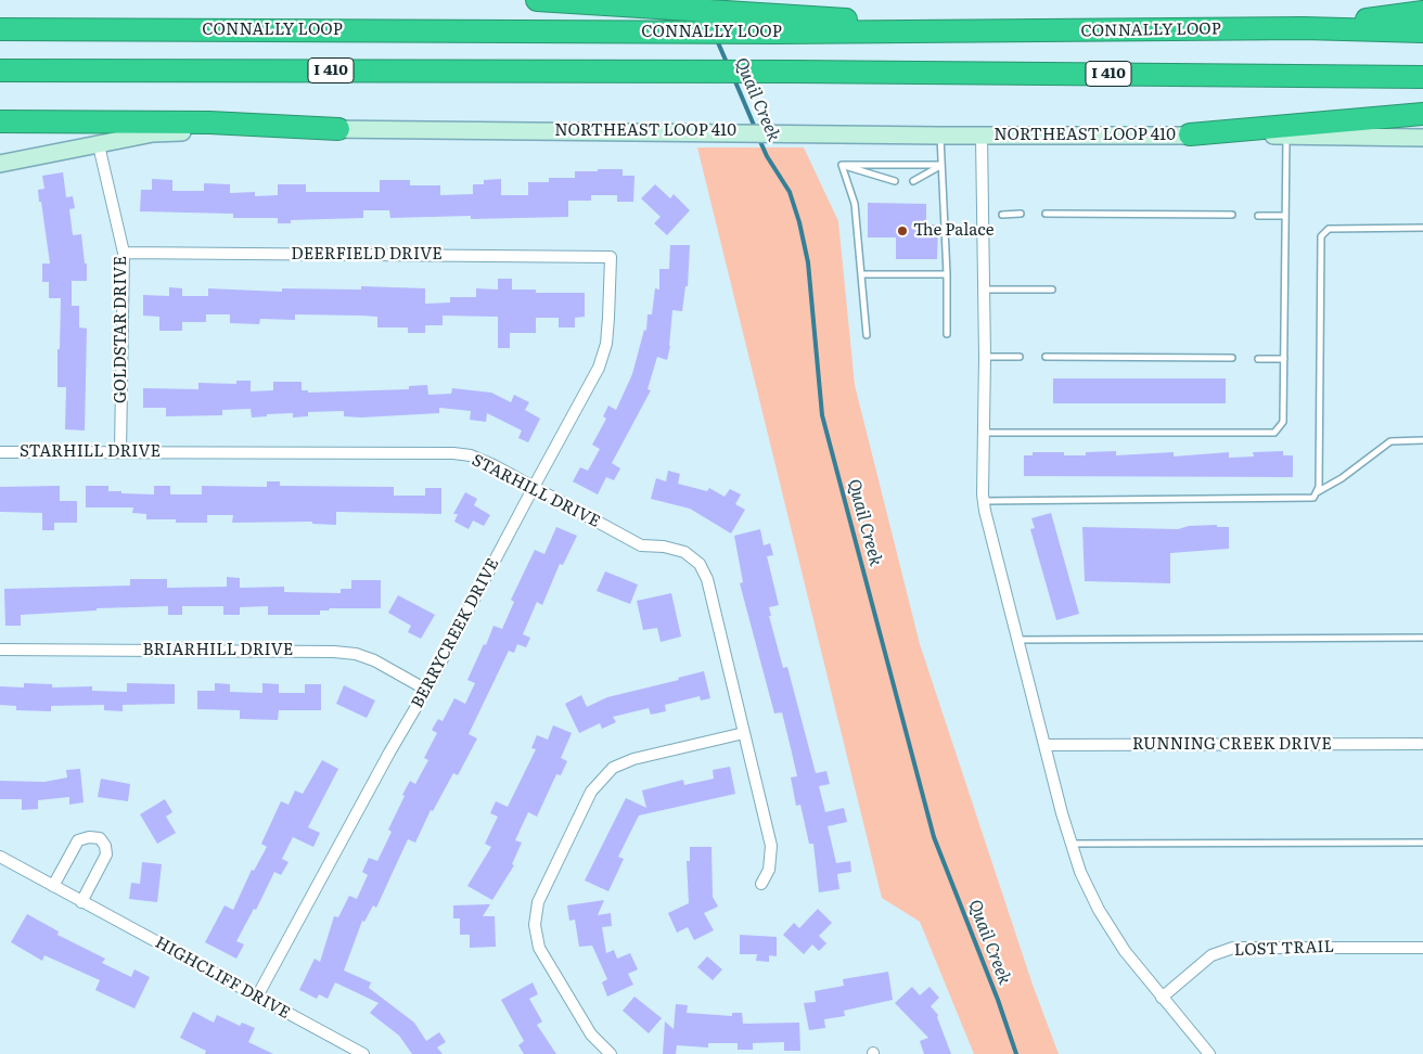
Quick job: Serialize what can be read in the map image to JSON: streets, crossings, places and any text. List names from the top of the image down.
{
  "streets": {
    "highway": ["CONNALLY LOOP", "I 410"],
    "main road": ["NORTHEAST LOOP 410"],
    "street": [
      "DEERFIELD DRIVE",
      "GOLDSTAR DRIVE",
      "STARHILL DRIVE",
      "BERRYCREEK DRIVE",
      "BRIARHILL DRIVE",
      "RUNNING CREEK DRIVE",
      "LOST TRAIL",
      "HIGHCLIFF DRIVE"
    ]
  },
  "crossings": [
    ["NORTHEAST LOOP 410", "GOLDSTAR DRIVE"],
    ["DEERFIELD DRIVE", "GOLDSTAR DRIVE"],
    ["DEERFIELD DRIVE", "BERRYCREEK DRIVE"],
    ["GOLDSTAR DRIVE", "STARHILL DRIVE"],
    ["STARHILL DRIVE", "BERRYCREEK DRIVE"],
    ["BERRYCREEK DRIVE", "BRIARHILL DRIVE"],
    ["BERRYCREEK DRIVE", "HIGHCLIFF DRIVE"]
  ],
  "water": ["Quail Creek"],
  "places": ["The Palace"]
}
